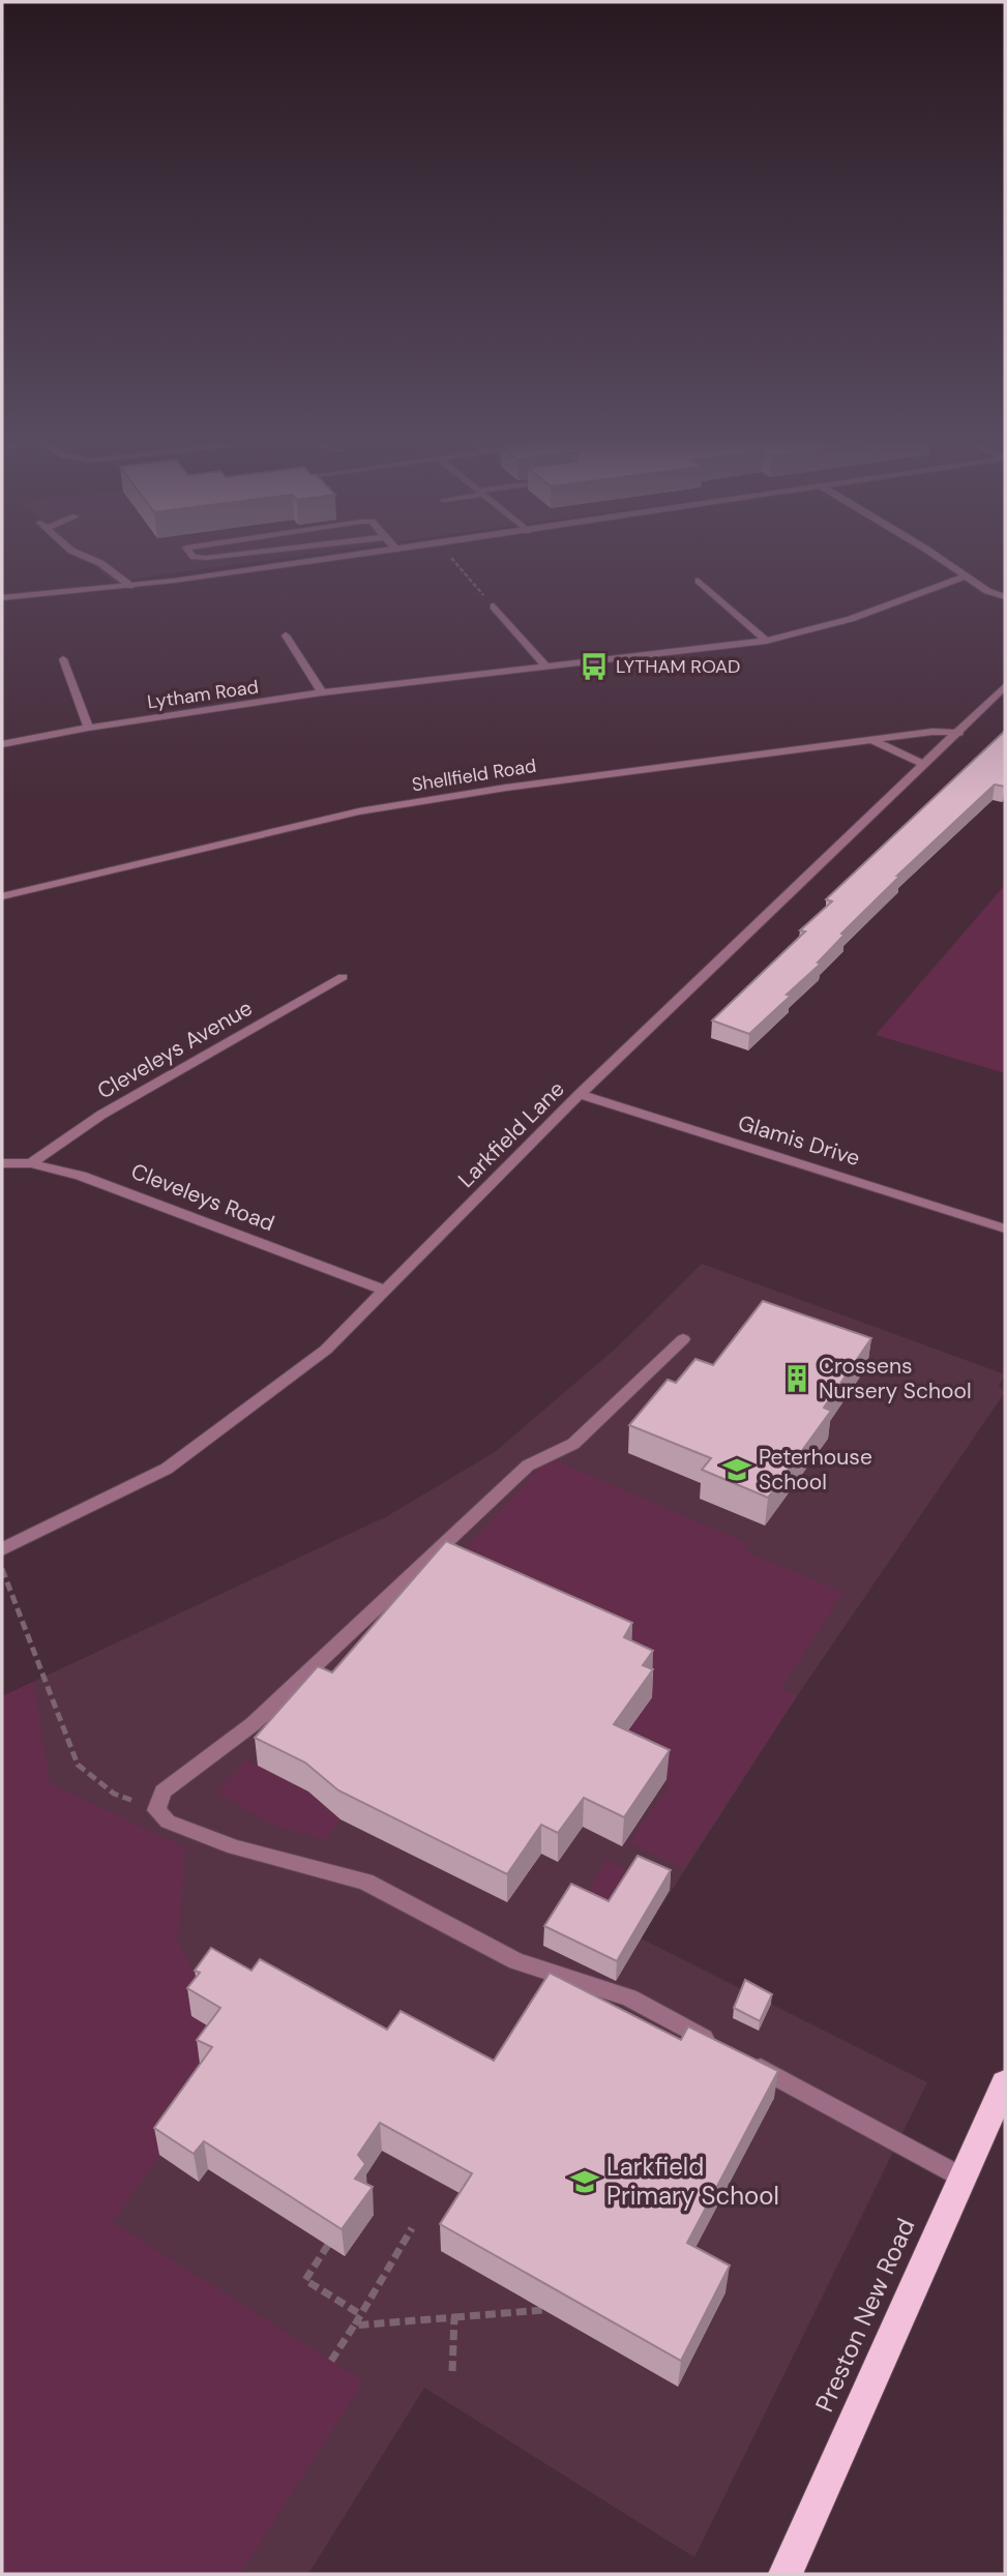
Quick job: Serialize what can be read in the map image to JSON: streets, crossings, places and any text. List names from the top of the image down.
{
  "streets": {
    "highway": ["Preston New Road"],
    "street": [
      "Lytham Road",
      "Shellfield Road",
      "Cleveleys Avenue",
      "Larkfield Lane",
      "Glamis Drive",
      "Cleveleys Road"
    ]
  },
  "crossings": [
    ["Shellfield Road", "Larkfield Lane"],
    ["Cleveleys Avenue", "Cleveleys Road"],
    ["Larkfield Lane", "Glamis Drive"],
    ["Larkfield Lane", "Cleveleys Road"]
  ],
  "places": {
    "bus stop": ["LYTHAM ROAD"],
    "building": ["Crossens Nursery School"],
    "school or university": ["Peterhouse School", "Larkfield Primary School"]
  }
}
